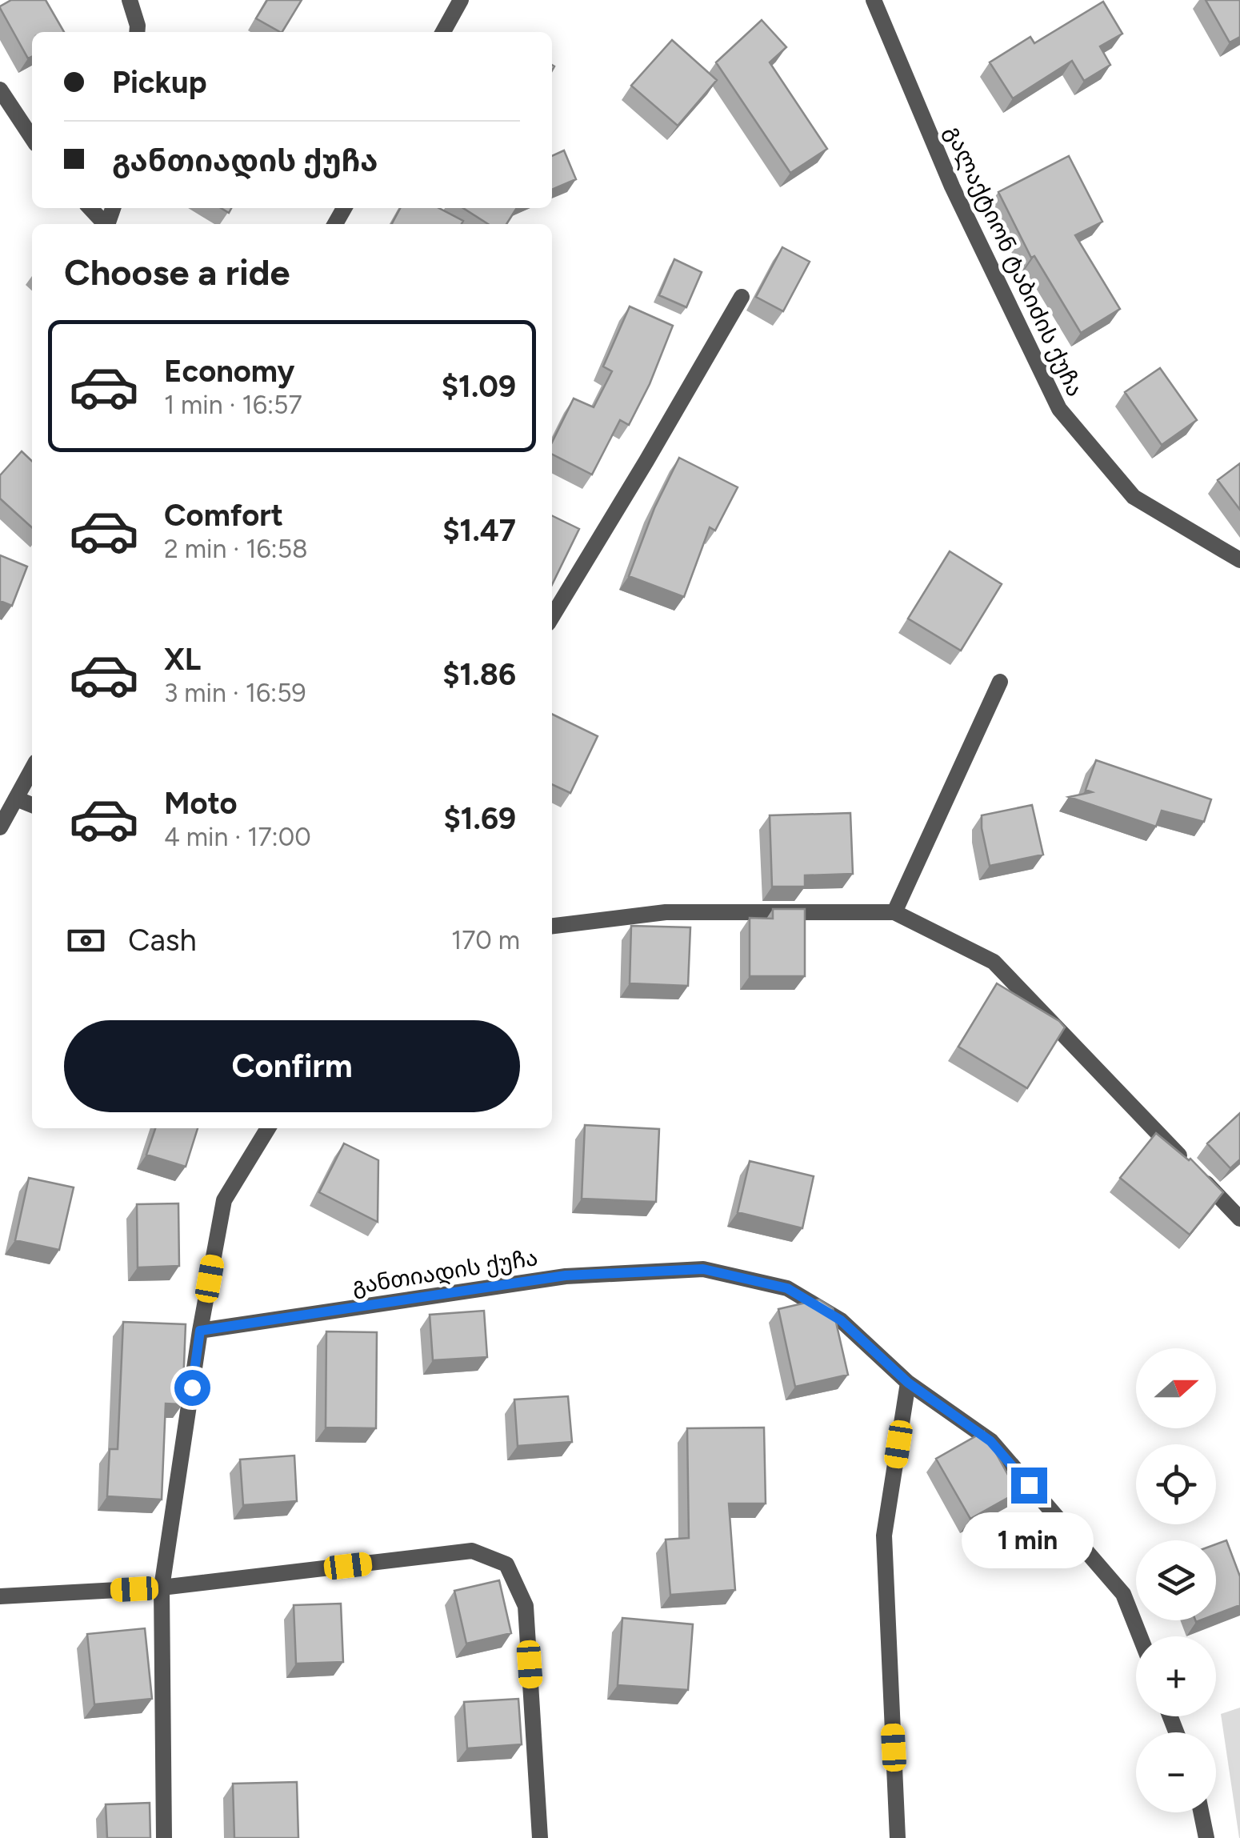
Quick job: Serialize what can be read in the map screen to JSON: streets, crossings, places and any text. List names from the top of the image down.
{
  "streets": {
    "street": ["გალაქტიონ ტაბიძის ქუჩა", "განთიადის ქუჩა"]
  },
  "north": "right",
  "page": {
    "banner": ["Pickup", "განთიადის ქუჩა"],
    "heading": "Choose a ride",
    "list": [
      {
        "name": "Economy",
        "note": "1 min · 16:57",
        "value": "$1.09"
      },
      {
        "name": "Comfort",
        "note": "2 min · 16:58",
        "value": "$1.47"
      },
      {
        "name": "XL",
        "note": "3 min · 16:59",
        "value": "$1.86"
      },
      {
        "name": "Moto",
        "note": "4 min · 17:00",
        "value": "$1.69"
      }
    ],
    "pay": ["Cash", "170 m"],
    "buttons": "Confirm",
    "map_buttons": ["+", "−"],
    "bubble": "1 min"
  }
}
